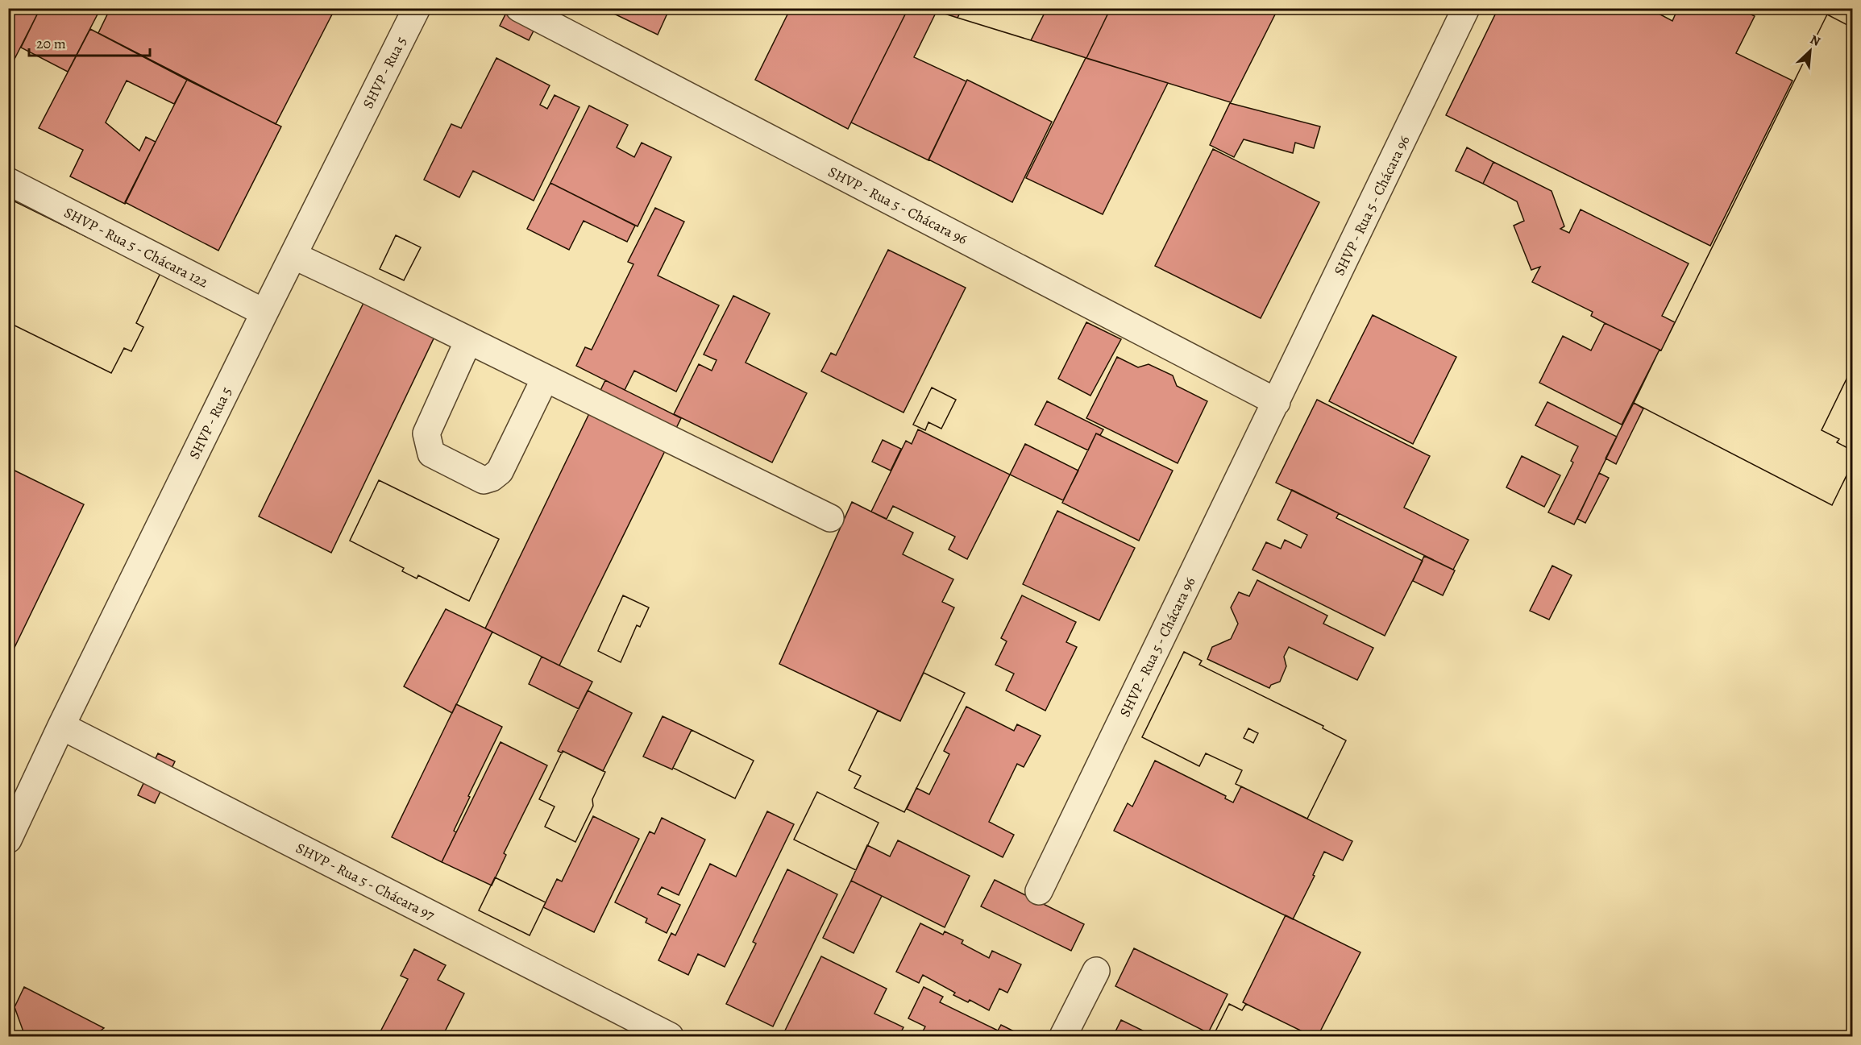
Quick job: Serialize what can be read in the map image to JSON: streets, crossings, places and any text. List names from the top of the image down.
{
  "streets": {
    "street": [
      "SHVP - Rua 5",
      "SHVP - Rua 5 - Chácara 96",
      "SHVP - Rua 5 - Chácara 122",
      "SHVP - Rua 5 - Chácara 97"
    ]
  },
  "crossings": [
    ["SHVP - Rua 5", "SHVP - Rua 5 - Chácara 122"],
    ["SHVP - Rua 5", "SHVP - Rua 5 - Chácara 97"]
  ],
  "scale_bar": "20 m",
  "north": "top right"
}
